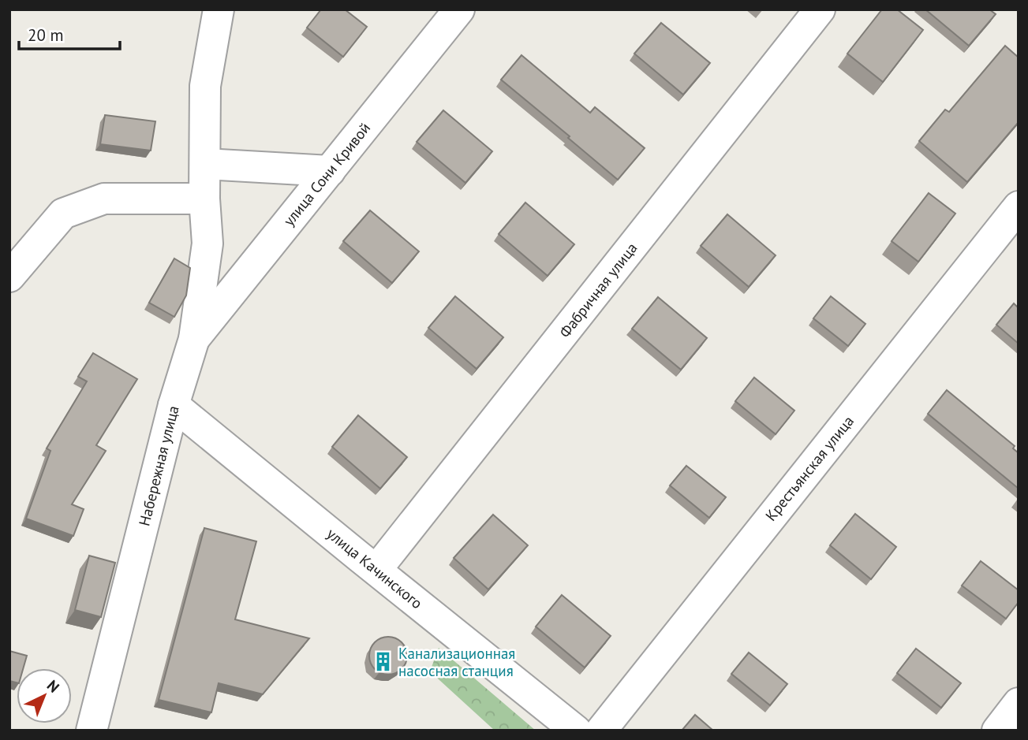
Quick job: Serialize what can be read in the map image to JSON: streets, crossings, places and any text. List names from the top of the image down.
{
  "streets": {
    "street": [
      "улица Сони Кривой",
      "Фабричная улица",
      "Набережная улица",
      "Крестьянская улица",
      "улица Качинского"
    ]
  },
  "crossings": [
    ["улица Сони Кривой", "Набережная улица"],
    ["Фабричная улица", "улица Качинского"],
    ["Набережная улица", "улица Качинского"]
  ],
  "places": {
    "building": ["Канализационная насосная станция"]
  },
  "scale_bar": "20 m",
  "north": "top right"
}
